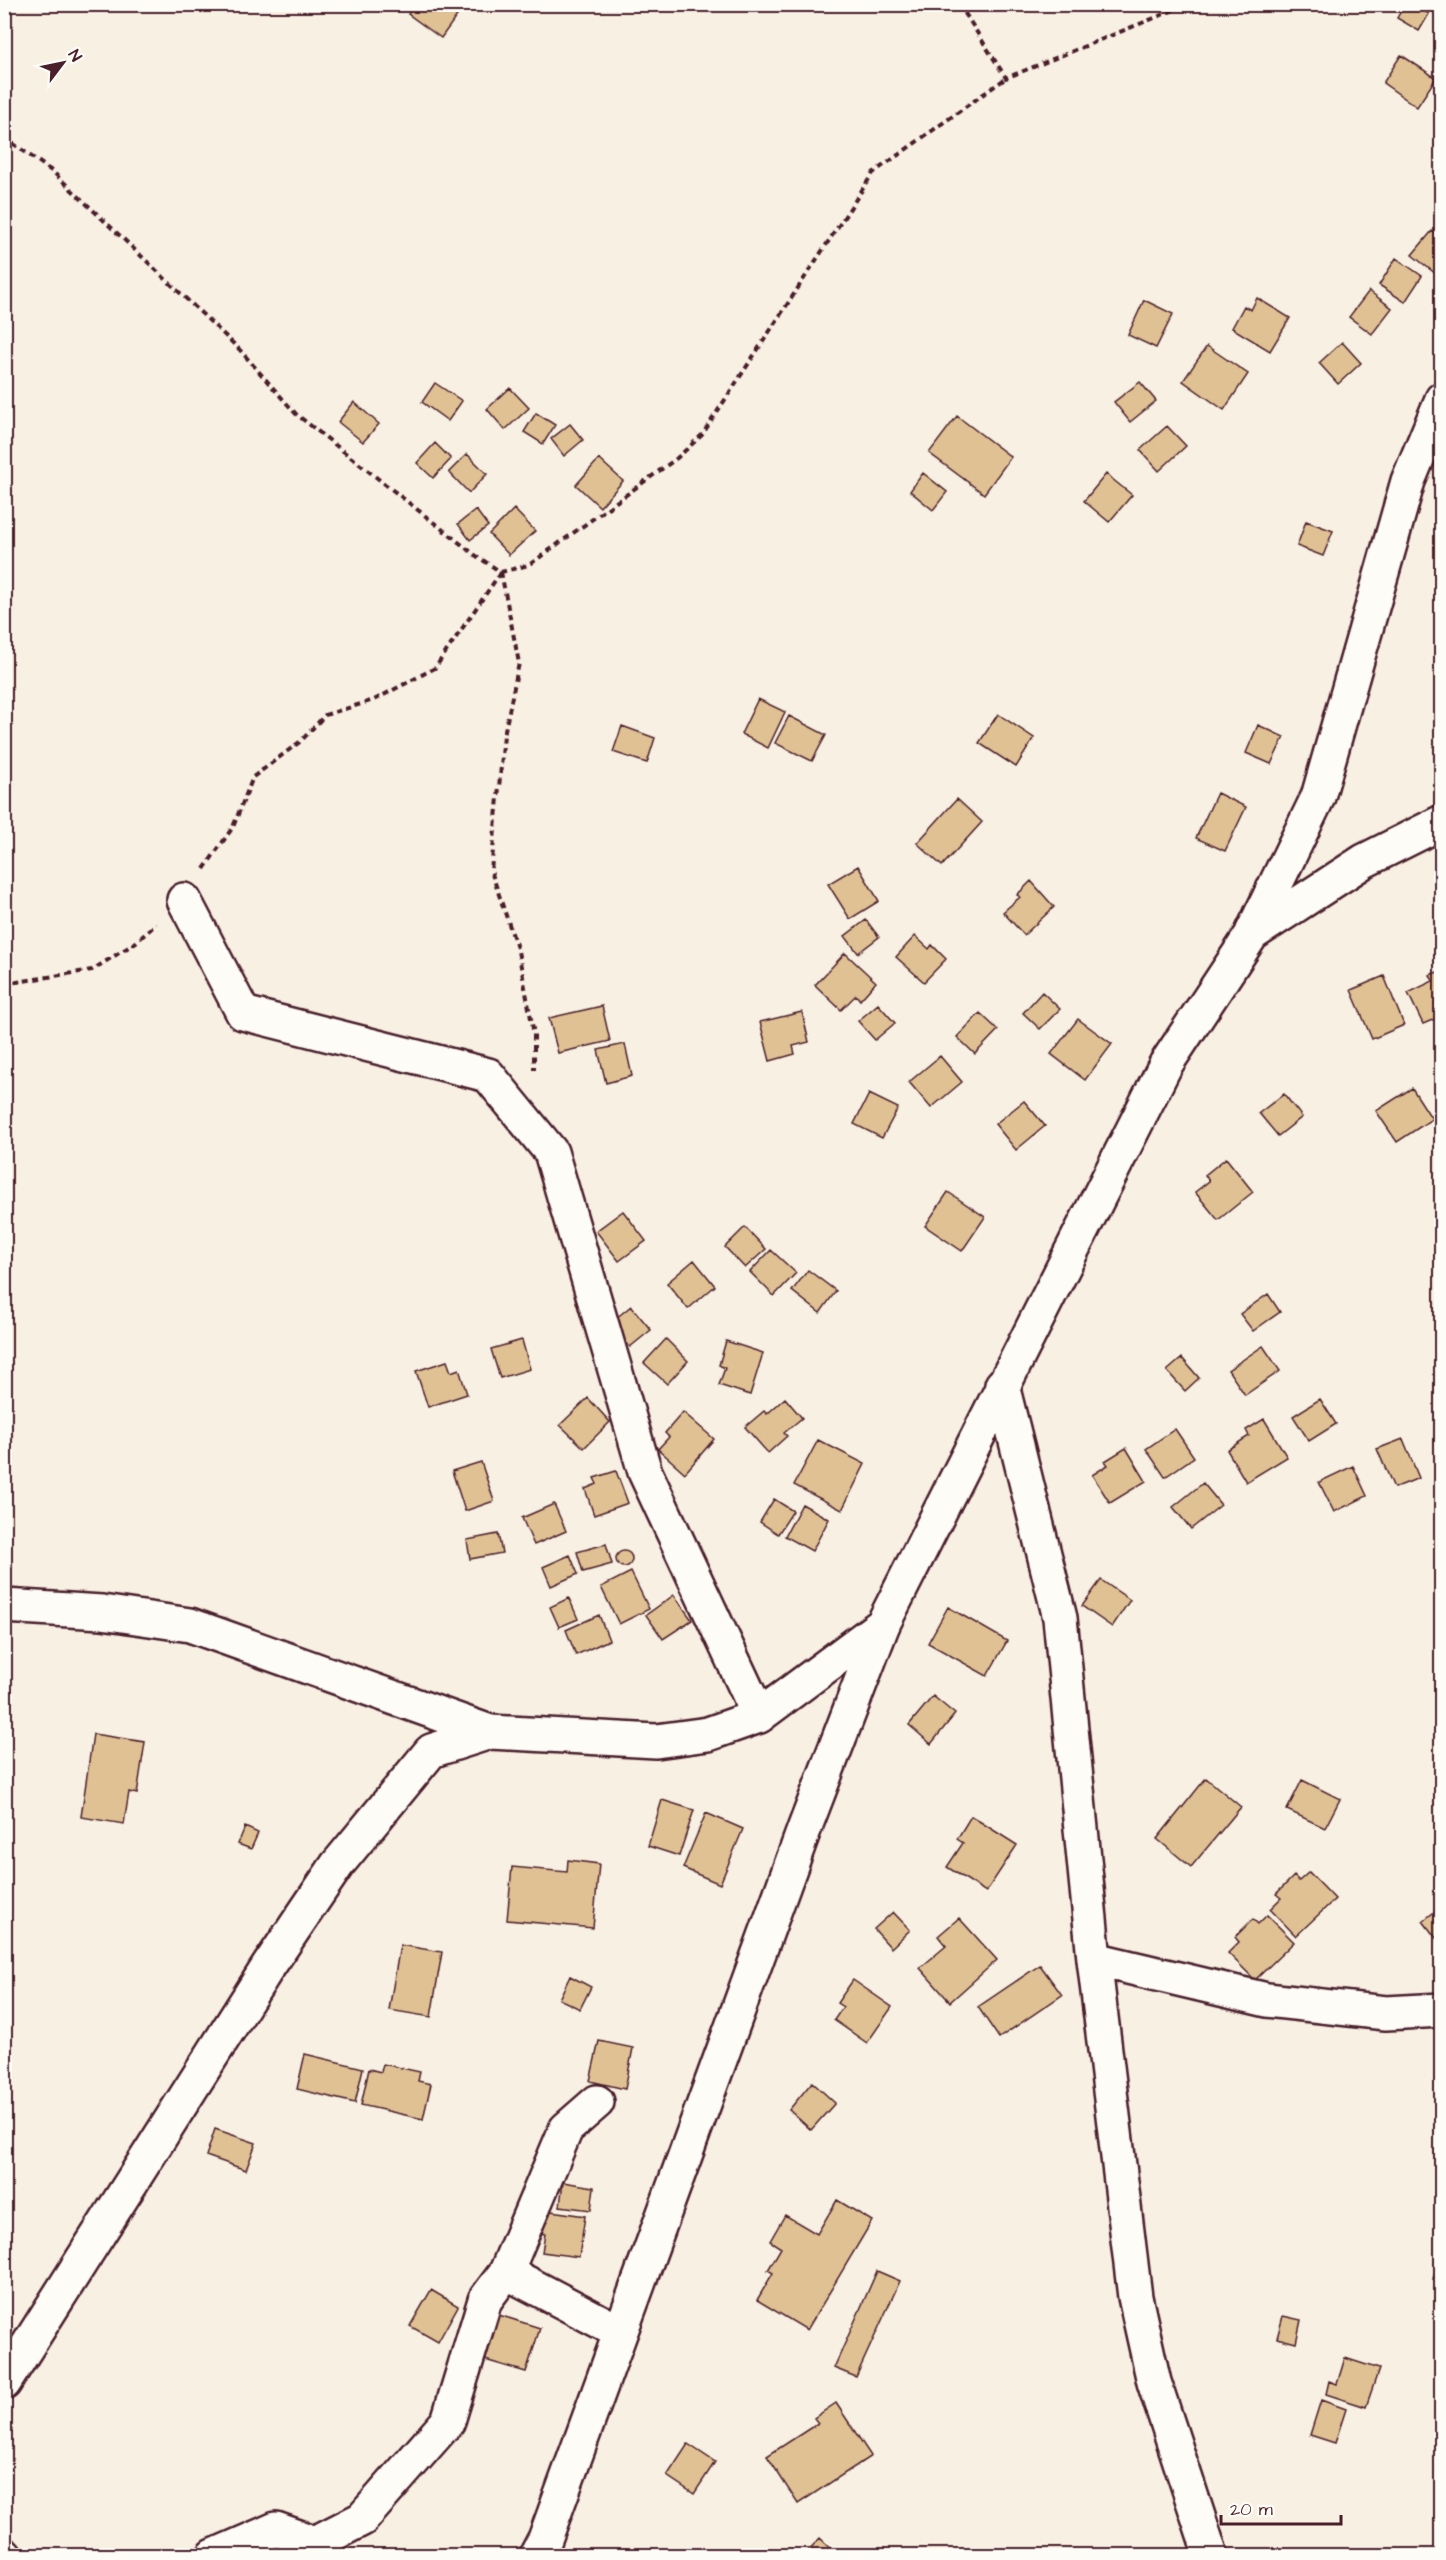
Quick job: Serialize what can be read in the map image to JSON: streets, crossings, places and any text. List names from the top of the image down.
{
  "scale_bar": "20 m",
  "north": "top right"
}
